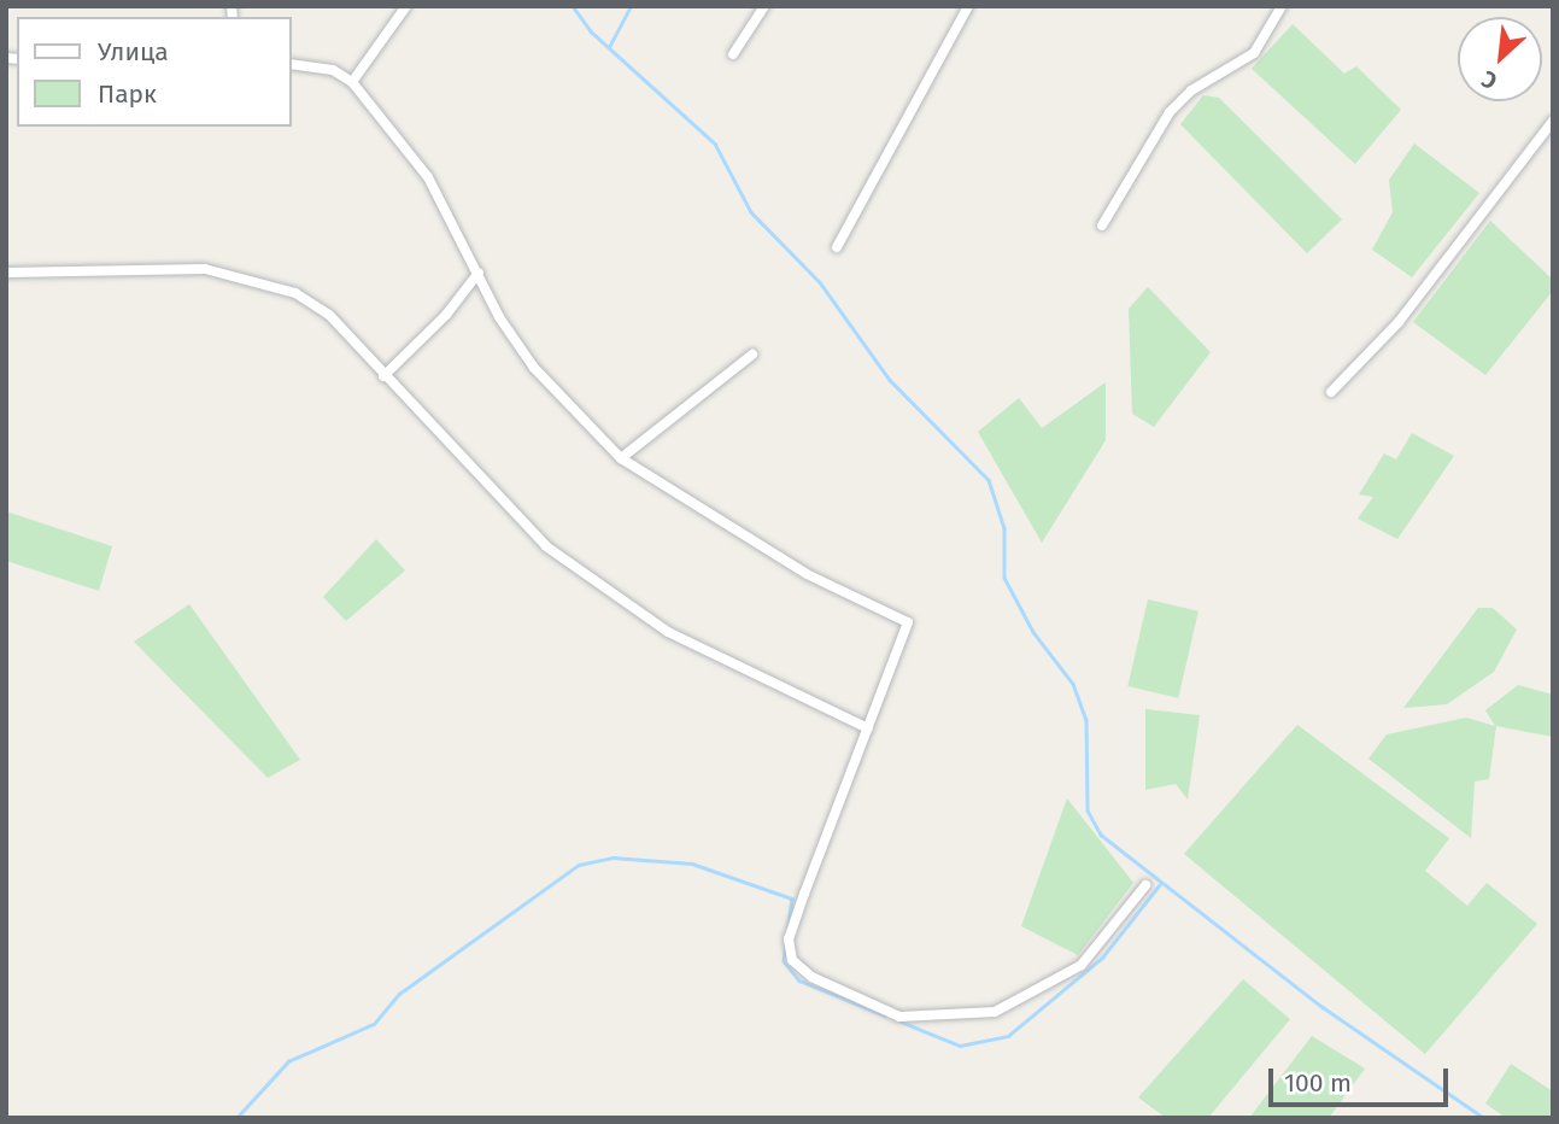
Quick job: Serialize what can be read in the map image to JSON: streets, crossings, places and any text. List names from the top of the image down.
{
  "legend": ["Улица", "Парк"],
  "scale_bar": "100 m",
  "north": "bottom left"
}
